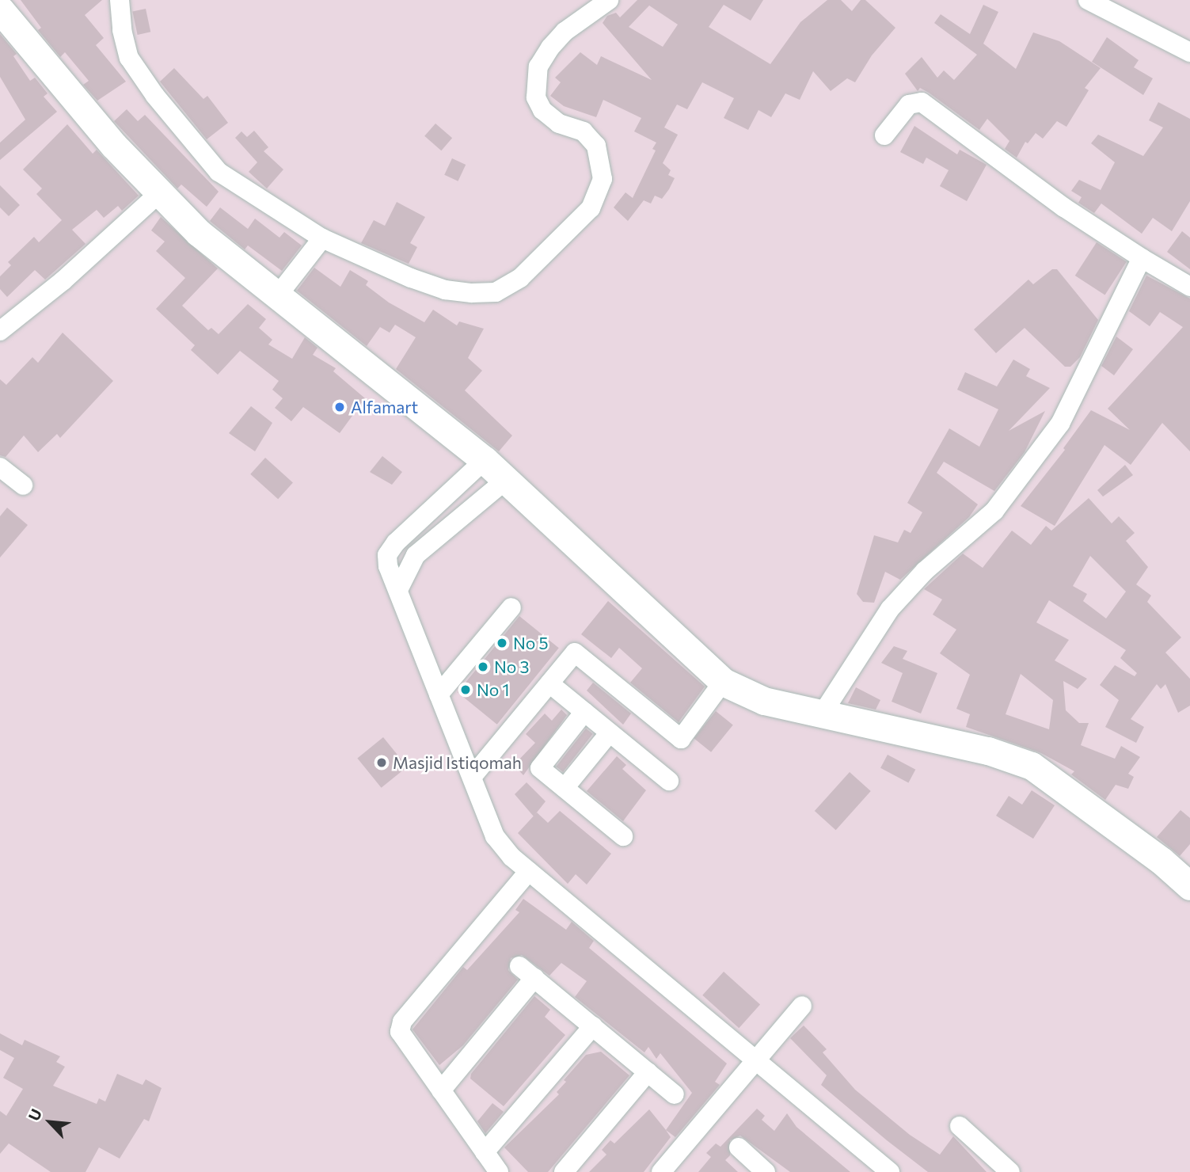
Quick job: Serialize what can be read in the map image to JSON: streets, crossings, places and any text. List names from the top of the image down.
{
  "places": [
    "Alfamart",
    "No 5",
    "No 3",
    "No 1",
    "Masjid Istiqomah"
  ],
  "north": "top left"
}
